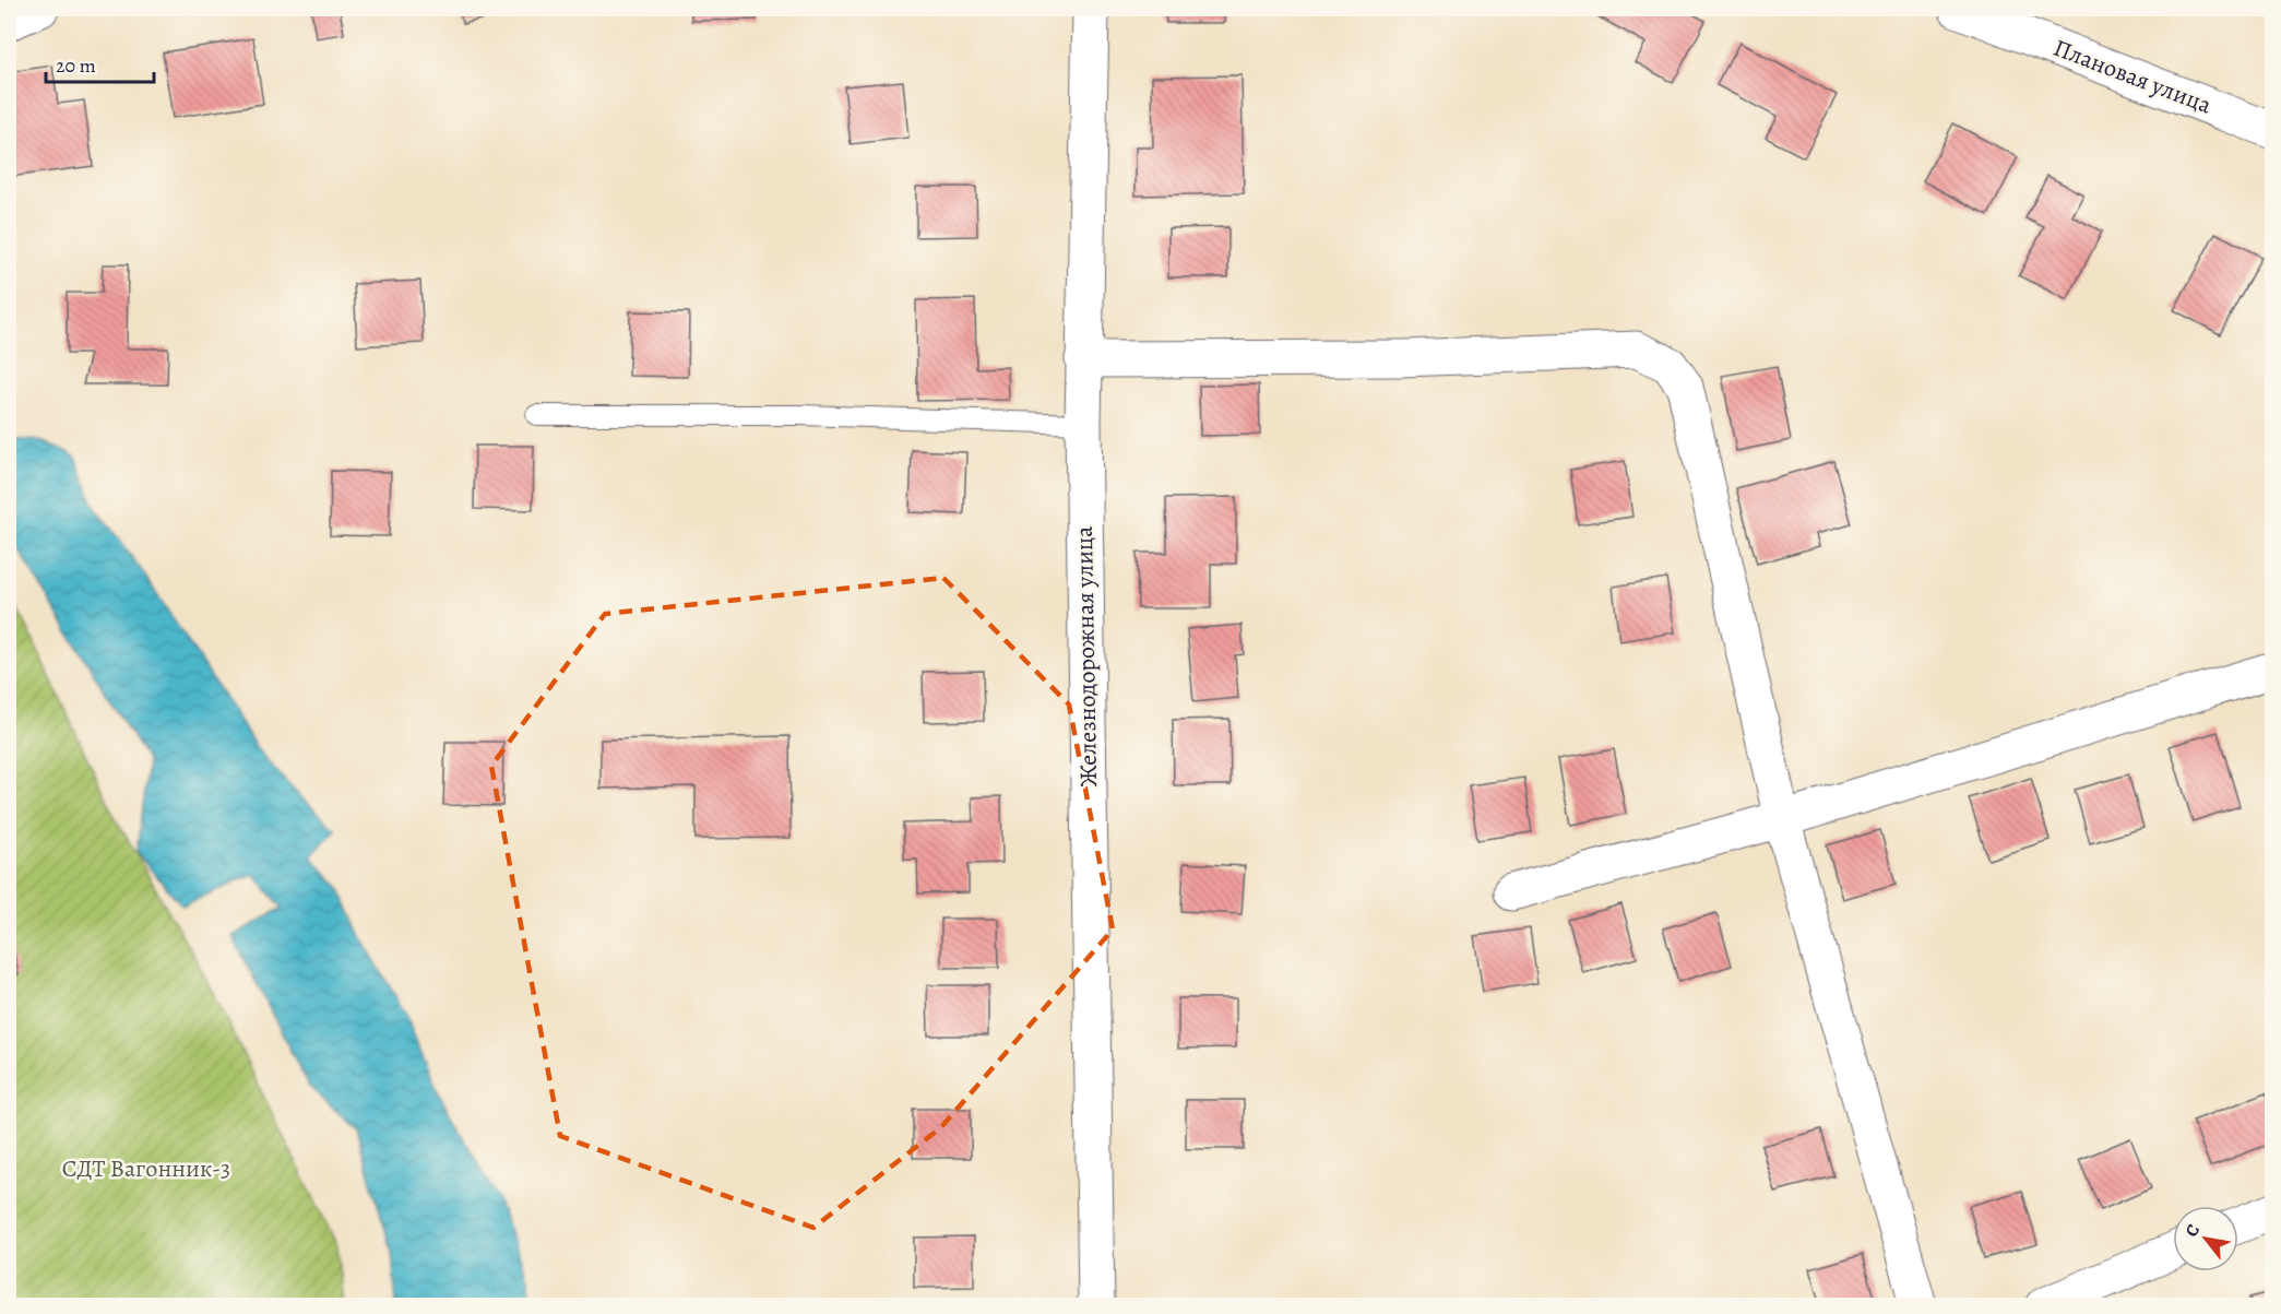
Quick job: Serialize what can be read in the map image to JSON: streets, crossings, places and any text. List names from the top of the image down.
{
  "streets": {
    "street": ["Плановая улица", "Железнодорожная улица"]
  },
  "parks": ["СДТ Вагонник-3"],
  "scale_bar": "20 m",
  "north": "top left"
}
